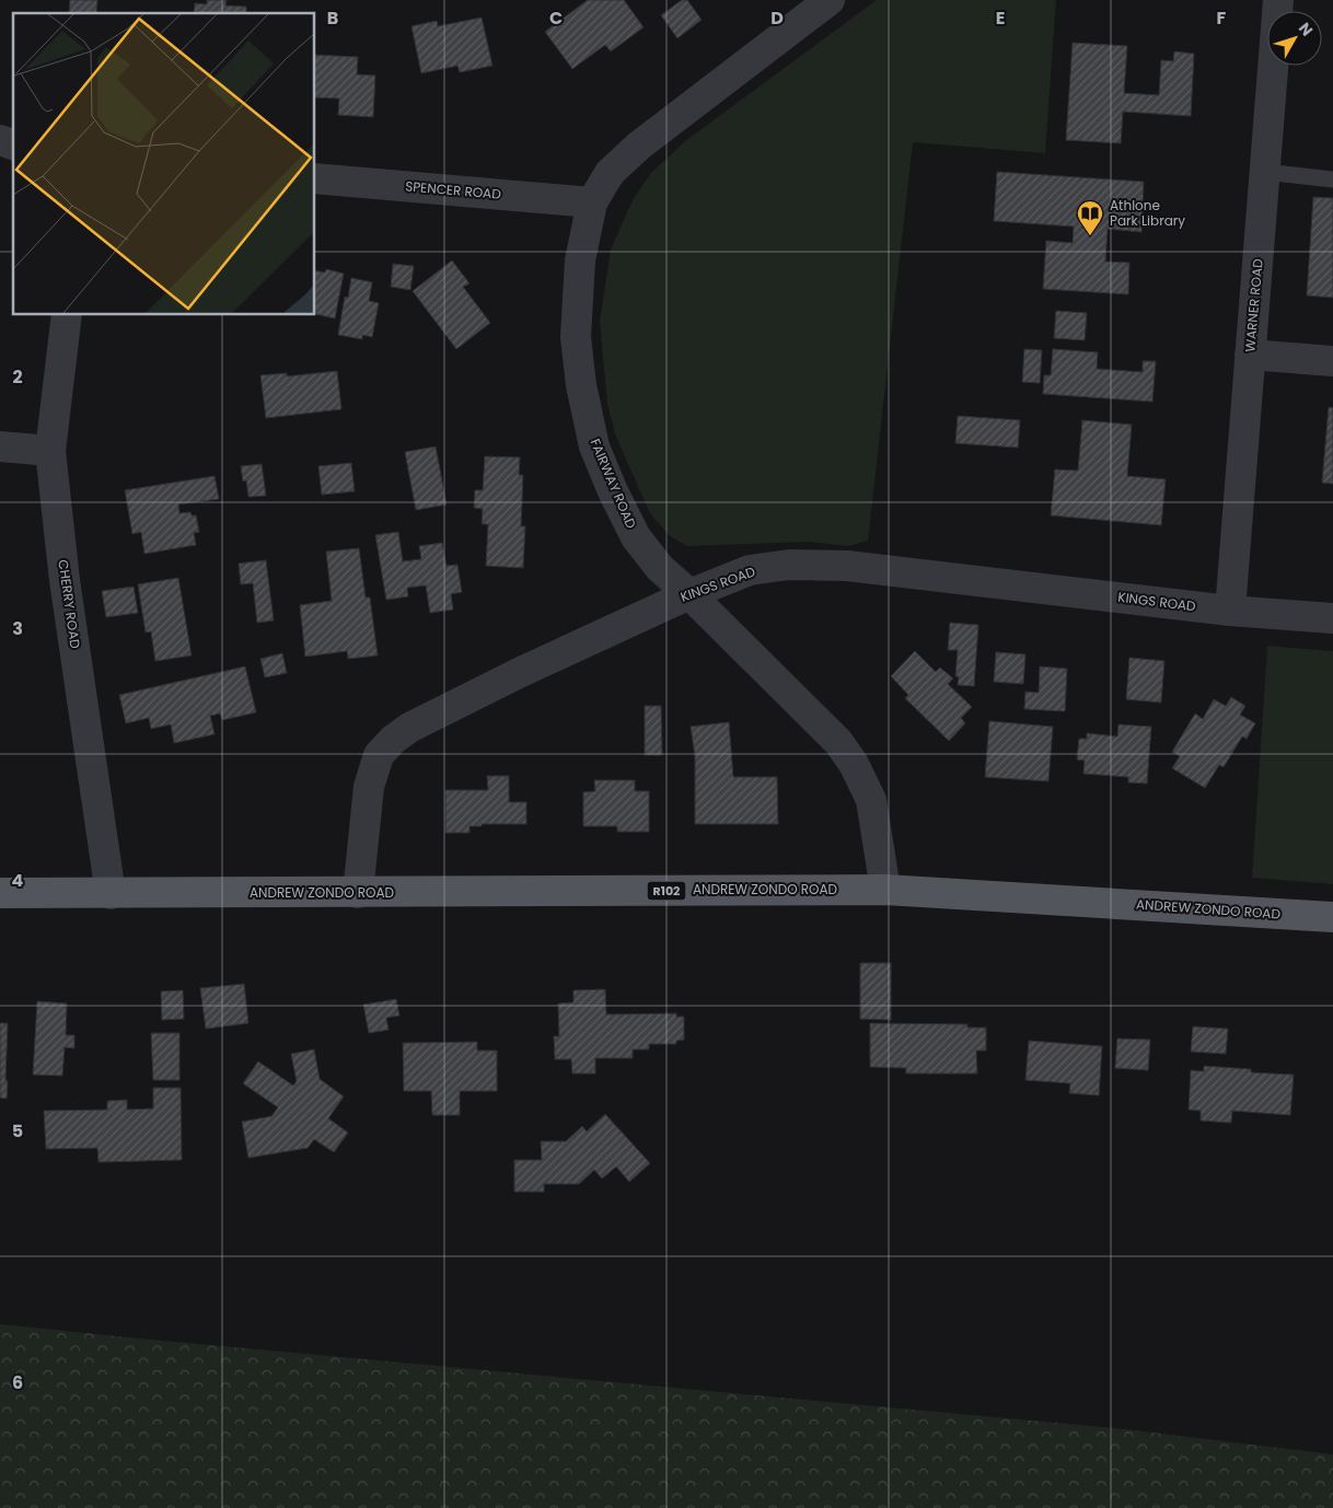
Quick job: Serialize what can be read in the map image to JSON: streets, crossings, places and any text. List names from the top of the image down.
{
  "streets": {
    "main road": ["ANDREW ZONDO ROAD", "R102"],
    "street": [
      "SPENCER ROAD",
      "WARNER ROAD",
      "FAIRWAY ROAD",
      "KINGS ROAD",
      "CHERRY ROAD"
    ]
  },
  "crossings": [
    ["SPENCER ROAD", "FAIRWAY ROAD"],
    ["WARNER ROAD", "KINGS ROAD"],
    ["FAIRWAY ROAD", "KINGS ROAD"],
    ["FAIRWAY ROAD", "ANDREW ZONDO ROAD"],
    ["KINGS ROAD", "ANDREW ZONDO ROAD"],
    ["CHERRY ROAD", "ANDREW ZONDO ROAD"]
  ],
  "places": {
    "library": ["Athlone Park Library"]
  },
  "north": "top right",
  "grid": {
    "columns": [
      "B",
      "C",
      "D",
      "E",
      "F"
    ],
    "rows": [
      "2",
      "3",
      "4",
      "5",
      "6"
    ]
  }
}
